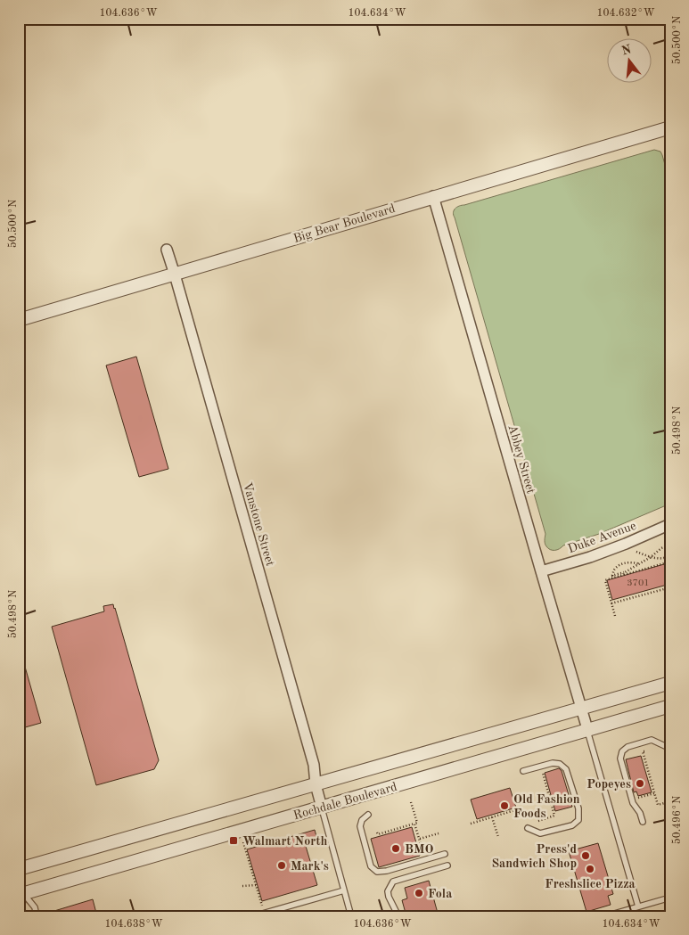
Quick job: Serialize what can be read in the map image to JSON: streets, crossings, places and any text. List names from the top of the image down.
{
  "streets": {
    "street": [
      "Big Bear Boulevard",
      "Abbey Street",
      "Vanstone Street",
      "Duke Avenue",
      "Rochdale Boulevard"
    ]
  },
  "crossings": [
    ["Big Bear Boulevard", "Abbey Street"],
    ["Big Bear Boulevard", "Vanstone Street"],
    ["Abbey Street", "Duke Avenue"],
    ["Abbey Street", "Rochdale Boulevard"],
    ["Vanstone Street", "Rochdale Boulevard"]
  ],
  "places": {
    "other": [
      "Popeyes",
      "Old Fashion Foods",
      "BMO",
      "Press'd Sandwich Shop",
      "Mark's",
      "Freshslice Pizza",
      "Fola"
    ],
    "transit": ["Walmart North"]
  },
  "house_numbers": ["3701"],
  "north": "top",
  "coordinates": [
    "104.636°W",
    "104.634°W",
    "104.632°W",
    "50.500°N",
    "50.498°N",
    "50.496°N",
    "104.638°W"
  ]
}
